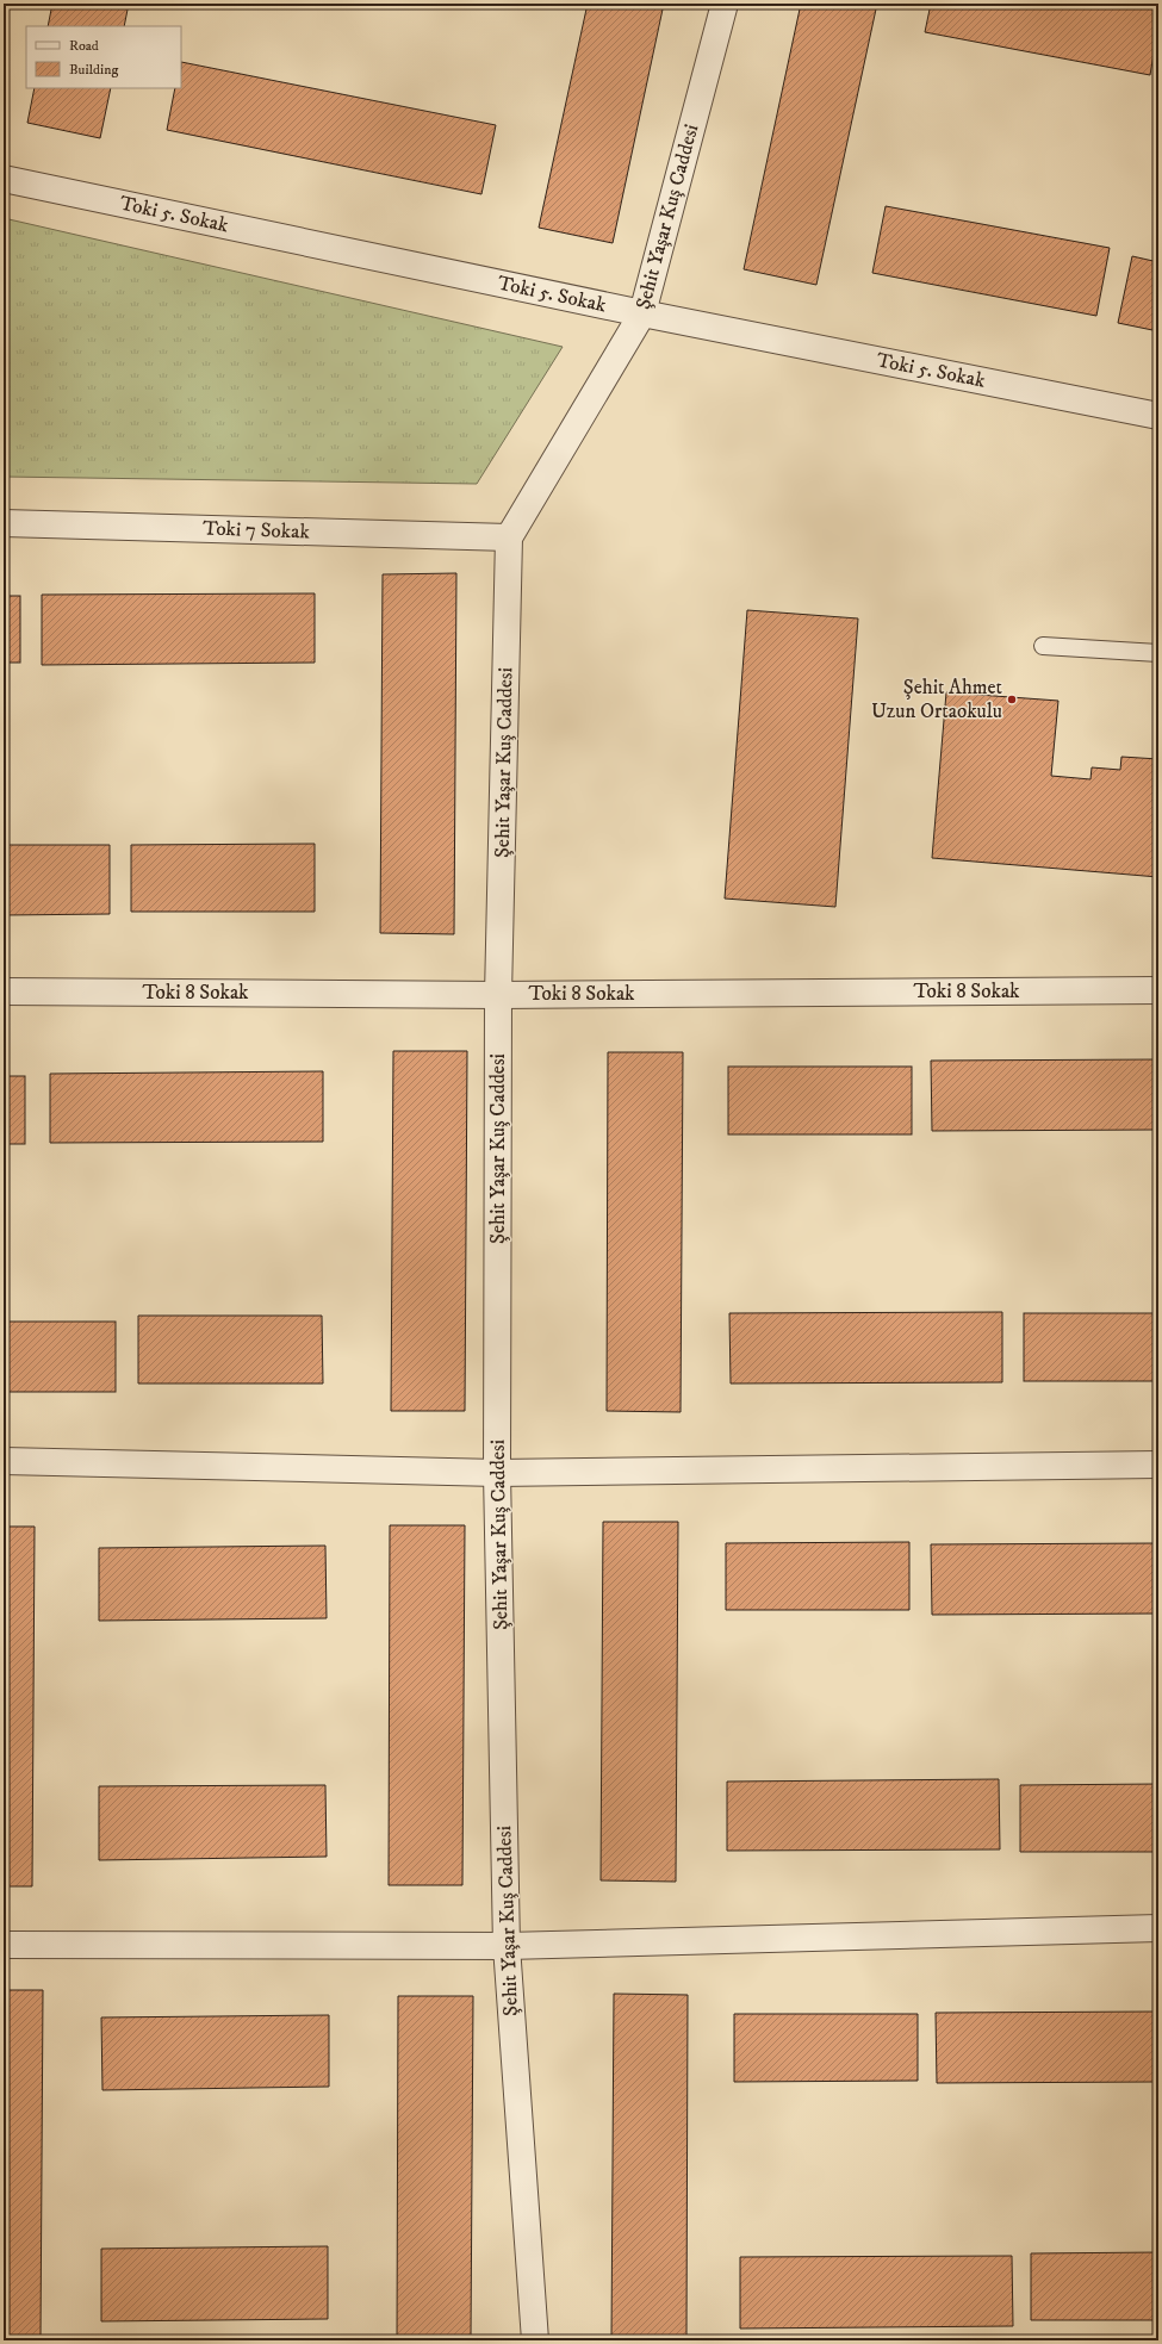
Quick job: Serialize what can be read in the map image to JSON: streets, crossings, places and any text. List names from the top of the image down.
{
  "streets": {
    "street": [
      "Toki 5. Sokak",
      "Şehit Yaşar Kuş Caddesi",
      "Toki 7 Sokak",
      "Toki 8 Sokak"
    ]
  },
  "crossings": [
    ["Toki 5. Sokak", "Şehit Yaşar Kuş Caddesi"],
    ["Şehit Yaşar Kuş Caddesi", "Toki 7 Sokak"],
    ["Şehit Yaşar Kuş Caddesi", "Toki 8 Sokak"]
  ],
  "places": ["Şehit Ahmet Uzun Ortaokulu"],
  "legend": ["Road", "Building"]
}
